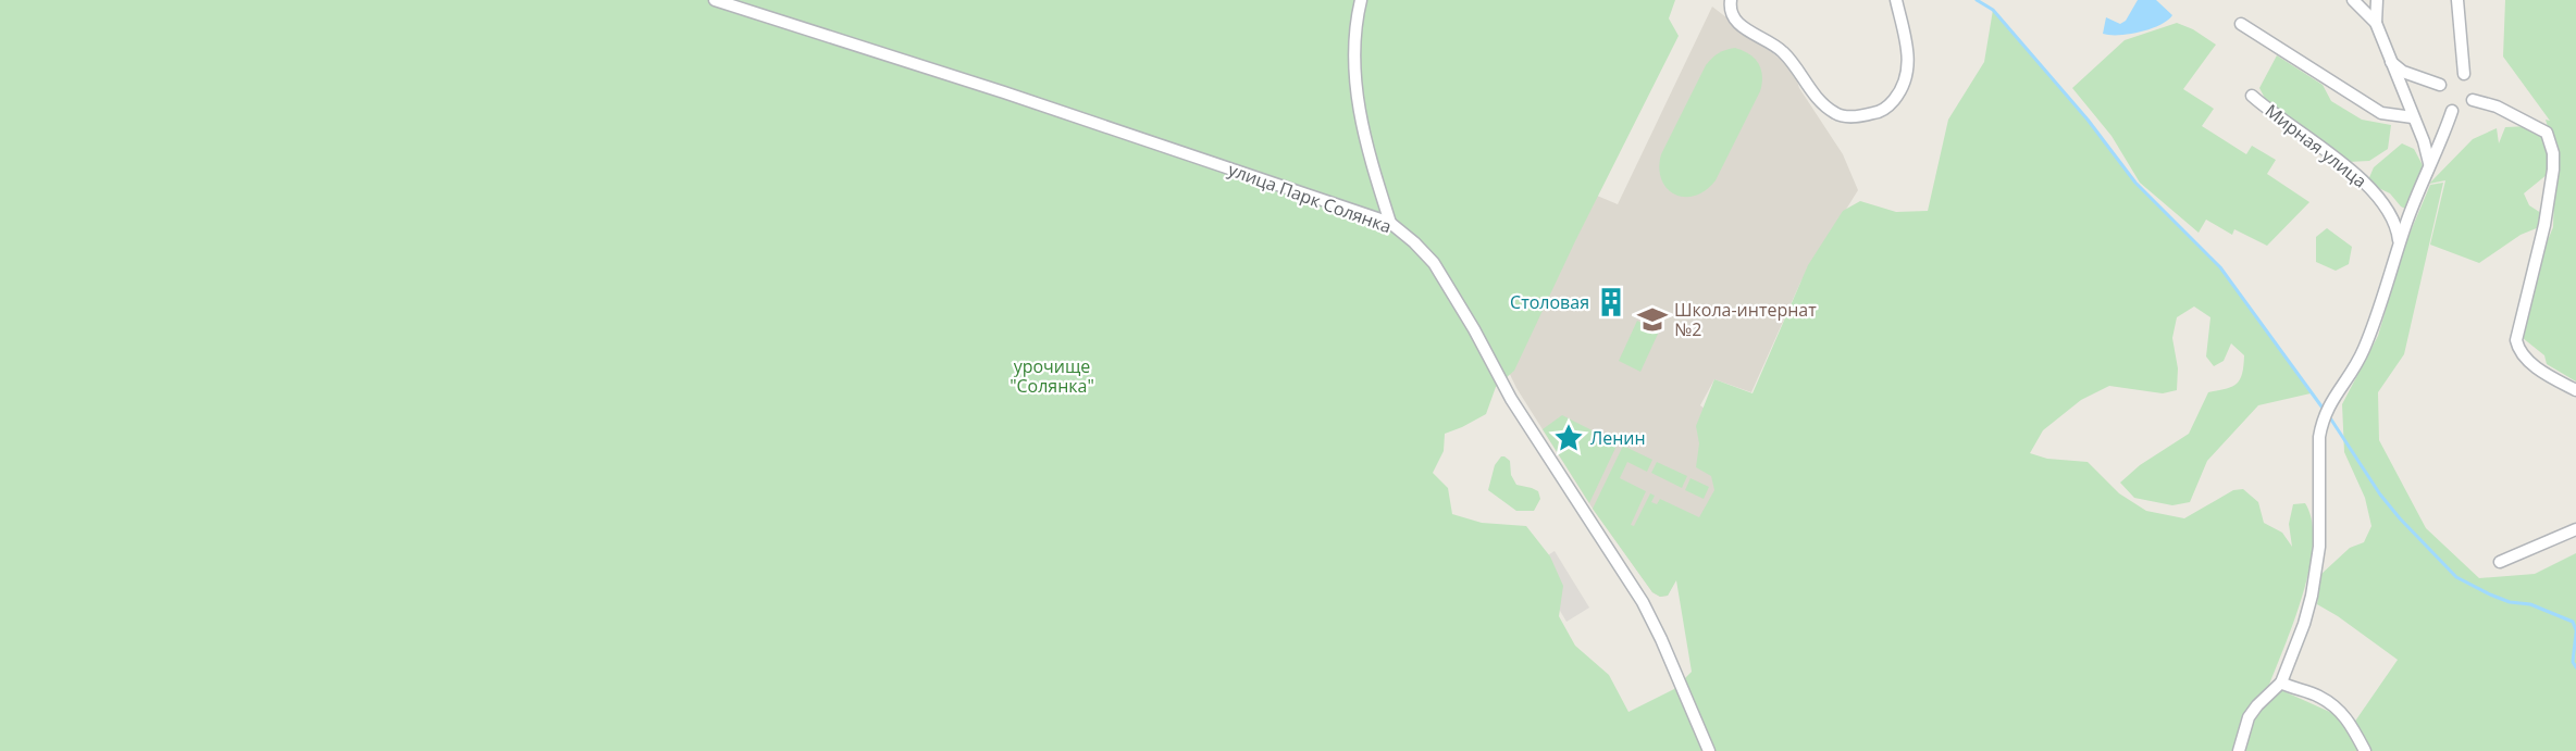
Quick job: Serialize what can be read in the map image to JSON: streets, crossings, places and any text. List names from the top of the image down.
{
  "streets": {
    "street": ["Мирная улица", "улица Парк Солянка"]
  },
  "parks": ["урочище \"Солянка\""],
  "places": {
    "building": ["Столовая"],
    "school or university": ["Школа-интернат №2"],
    "place": ["Ленин"]
  }
}
